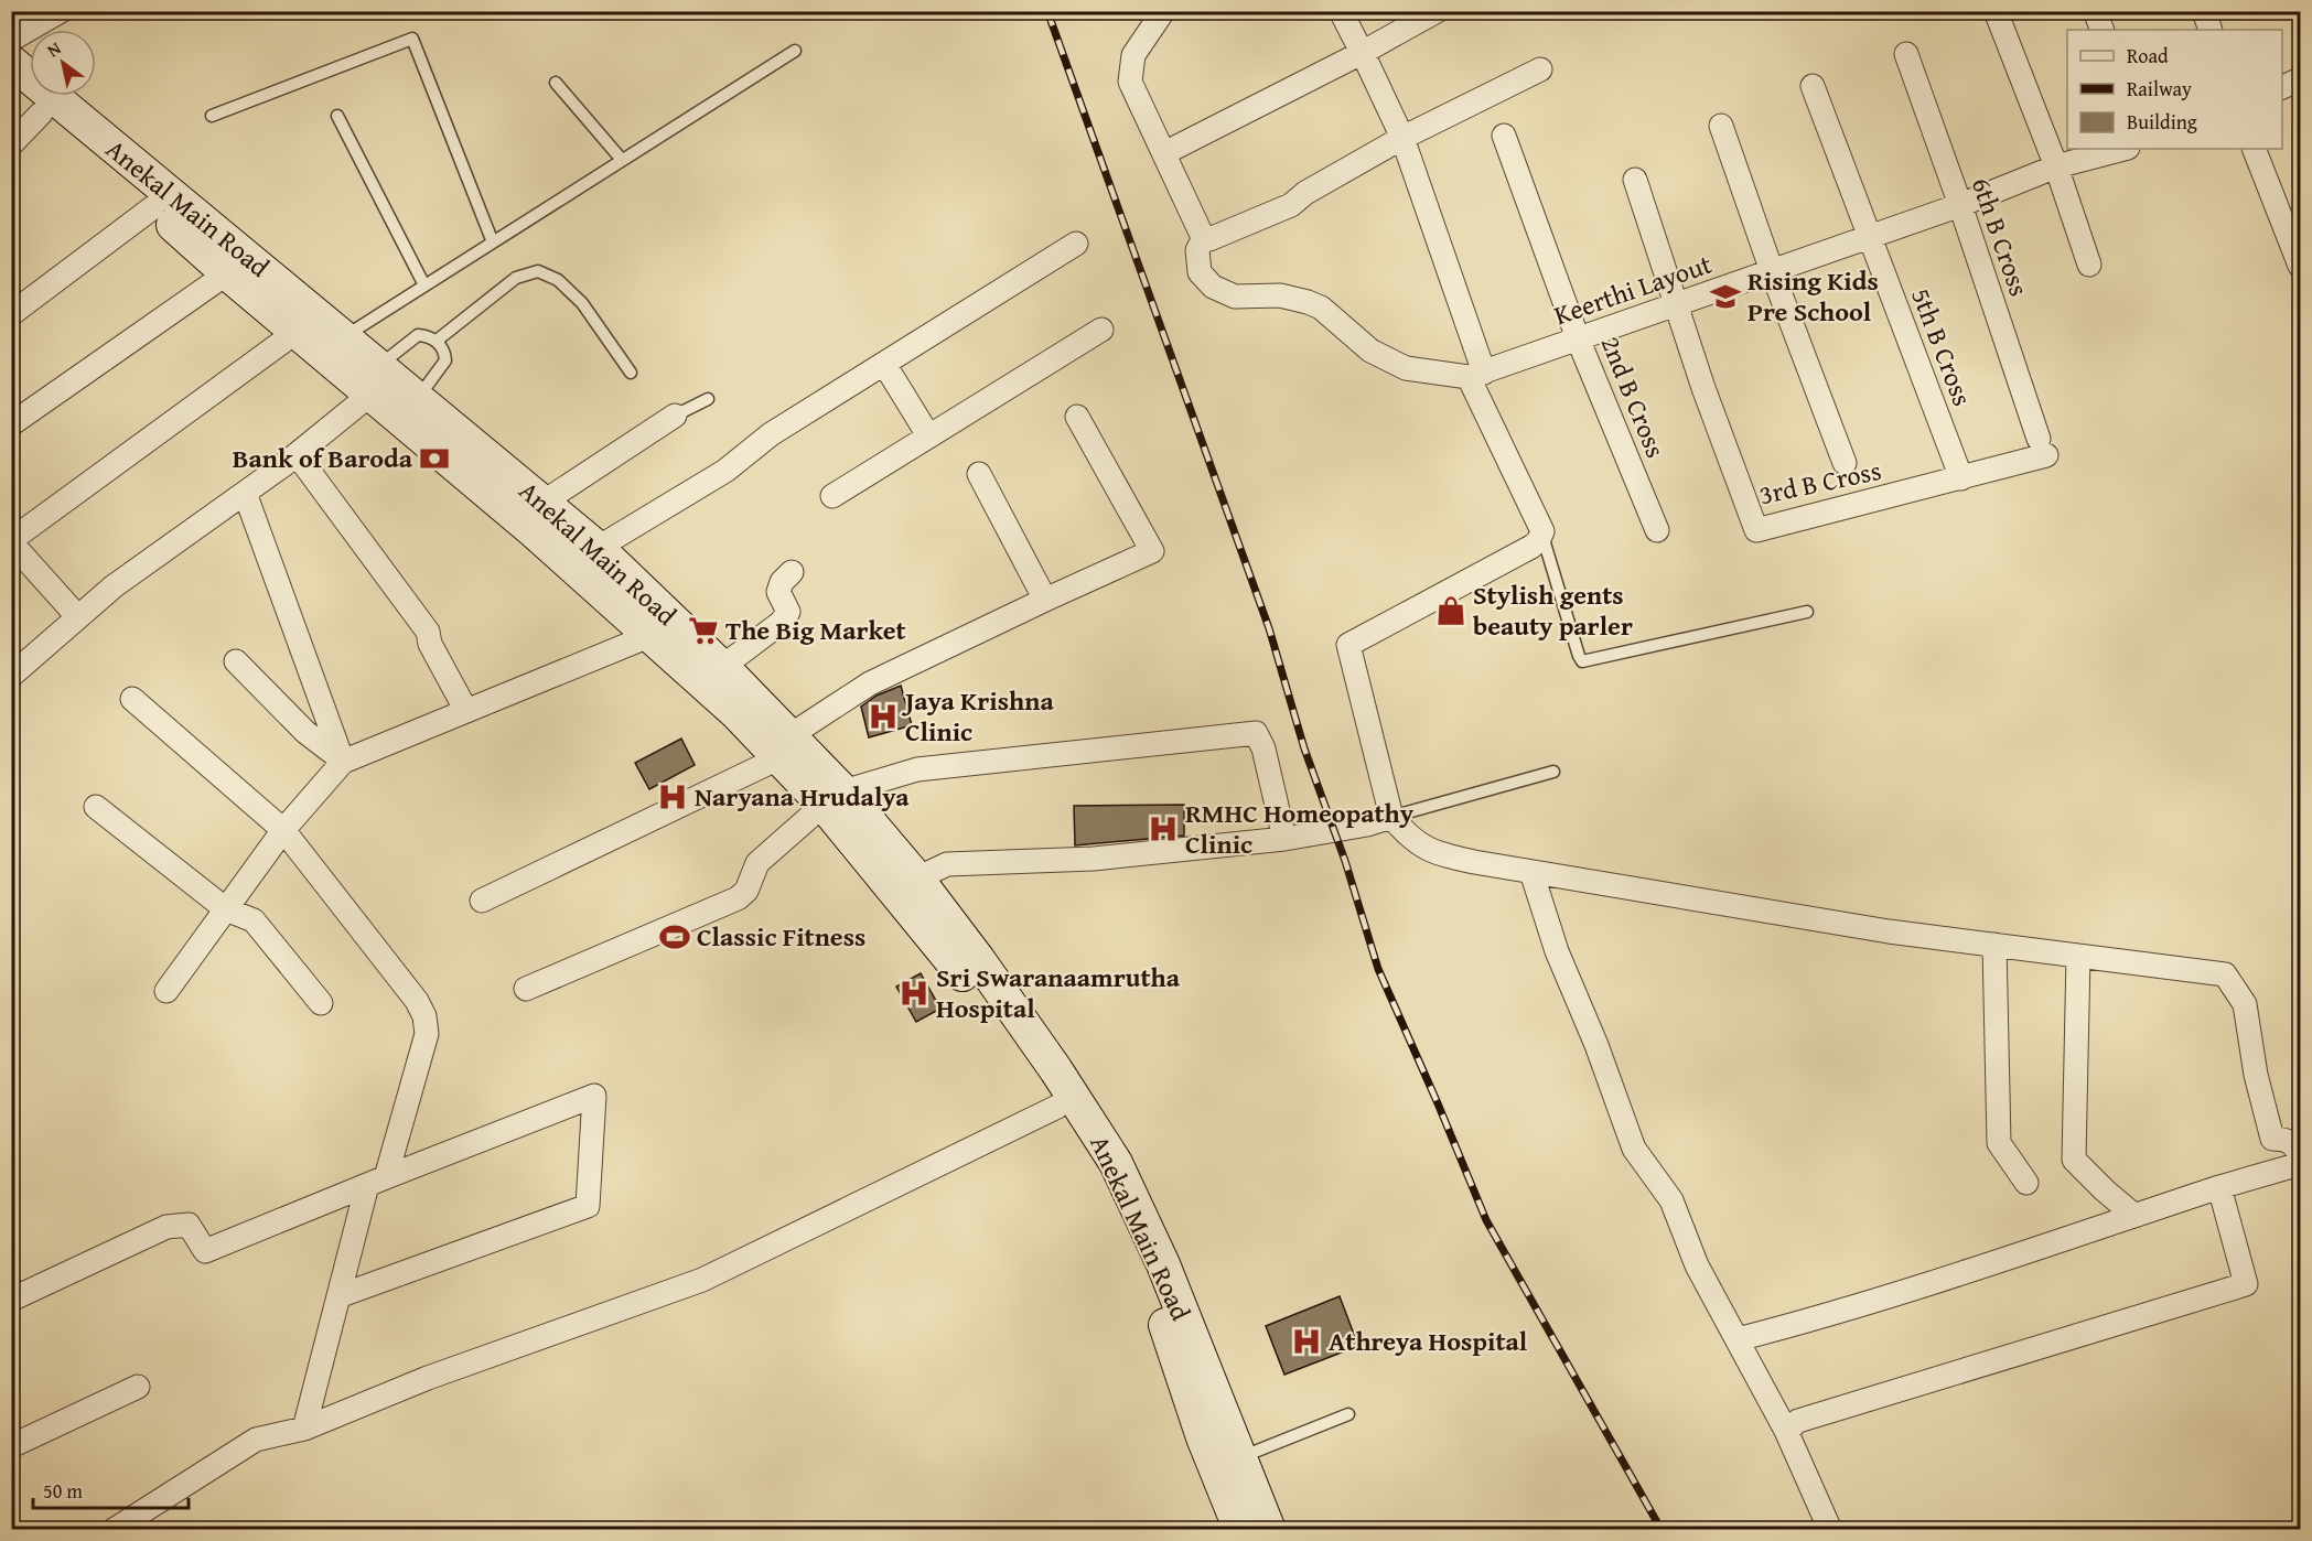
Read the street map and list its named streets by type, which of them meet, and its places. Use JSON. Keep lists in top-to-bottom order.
{
  "streets": {
    "main road": ["Anekal Main Road"],
    "street": [
      "6th B Cross",
      "Keerthi Layout",
      "5th B Cross",
      "2nd B Cross",
      "3rd B Cross"
    ]
  },
  "crossings": [
    ["6th B Cross", "Keerthi Layout"],
    ["6th B Cross", "3rd B Cross"],
    ["Keerthi Layout", "5th B Cross"],
    ["Keerthi Layout", "2nd B Cross"],
    ["Keerthi Layout", "3rd B Cross"],
    ["5th B Cross", "3rd B Cross"]
  ],
  "places": {
    "school or university": ["Rising Kids Pre School"],
    "bank": ["Bank of Baroda"],
    "shop": ["Stylish gents beauty parler"],
    "supermarket": ["The Big Market"],
    "hospital": [
      "Jaya Krishna Clinic",
      "Naryana Hrudalya",
      "RMHC Homeopathy Clinic",
      "Sri Swaranaamrutha Hospital",
      "Athreya Hospital"
    ],
    "sports": ["Classic Fitness"]
  },
  "legend": ["Road", "Railway", "Building"],
  "scale_bar": "50 m",
  "north": "top left"
}
